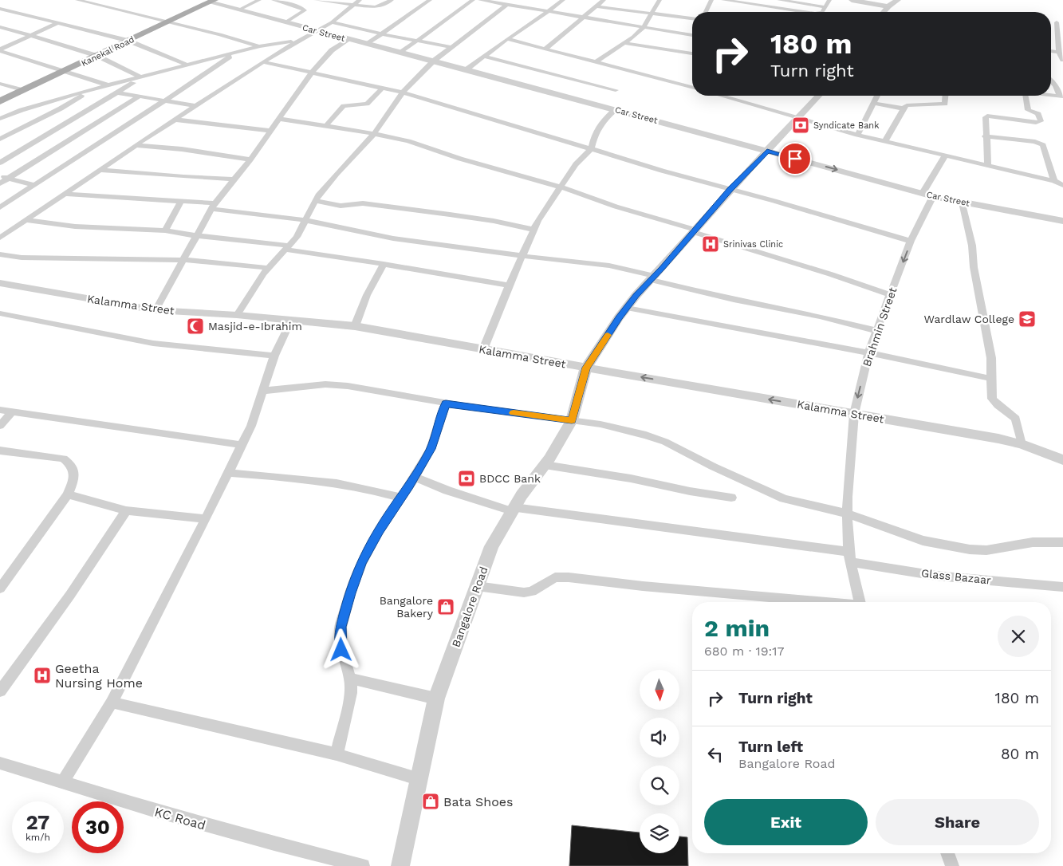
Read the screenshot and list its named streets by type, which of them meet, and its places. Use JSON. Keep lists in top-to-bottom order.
{
  "streets": {
    "main road": ["Kanekal Road"],
    "street": [
      "Car Street",
      "Kalamma Street",
      "Brahmin Street",
      "Glass Bazaar",
      "Bangalore Road",
      "KC Road"
    ]
  },
  "crossings": [
    ["Car Street", "Kanekal Road"],
    ["Car Street", "Brahmin Street"],
    ["Kalamma Street", "Brahmin Street"],
    ["Kalamma Street", "Bangalore Road"],
    ["Brahmin Street", "Glass Bazaar"],
    ["Glass Bazaar", "Bangalore Road"]
  ],
  "places": {
    "bank": ["Syndicate Bank", "BDCC Bank"],
    "hospital": ["Srinivas Clinic", "Geetha Nursing Home"],
    "school or university": ["Wardlaw College"],
    "mosque": ["Masjid-e-Ibrahim"],
    "shop": ["Bangalore Bakery", "Bata Shoes"]
  },
  "north": "bottom",
  "page": {
    "turn": ["180 m", "Turn right"],
    "heading": ["2 min", "680 m · 19:17"],
    "list": [
      {
        "name": "Turn right",
        "value": "180 m"
      },
      {
        "name": "Turn left",
        "note": "Bangalore Road",
        "value": "80 m"
      }
    ],
    "buttons": ["Exit", "Share"],
    "speed": "27 km/h",
    "limit": "30"
  }
}
